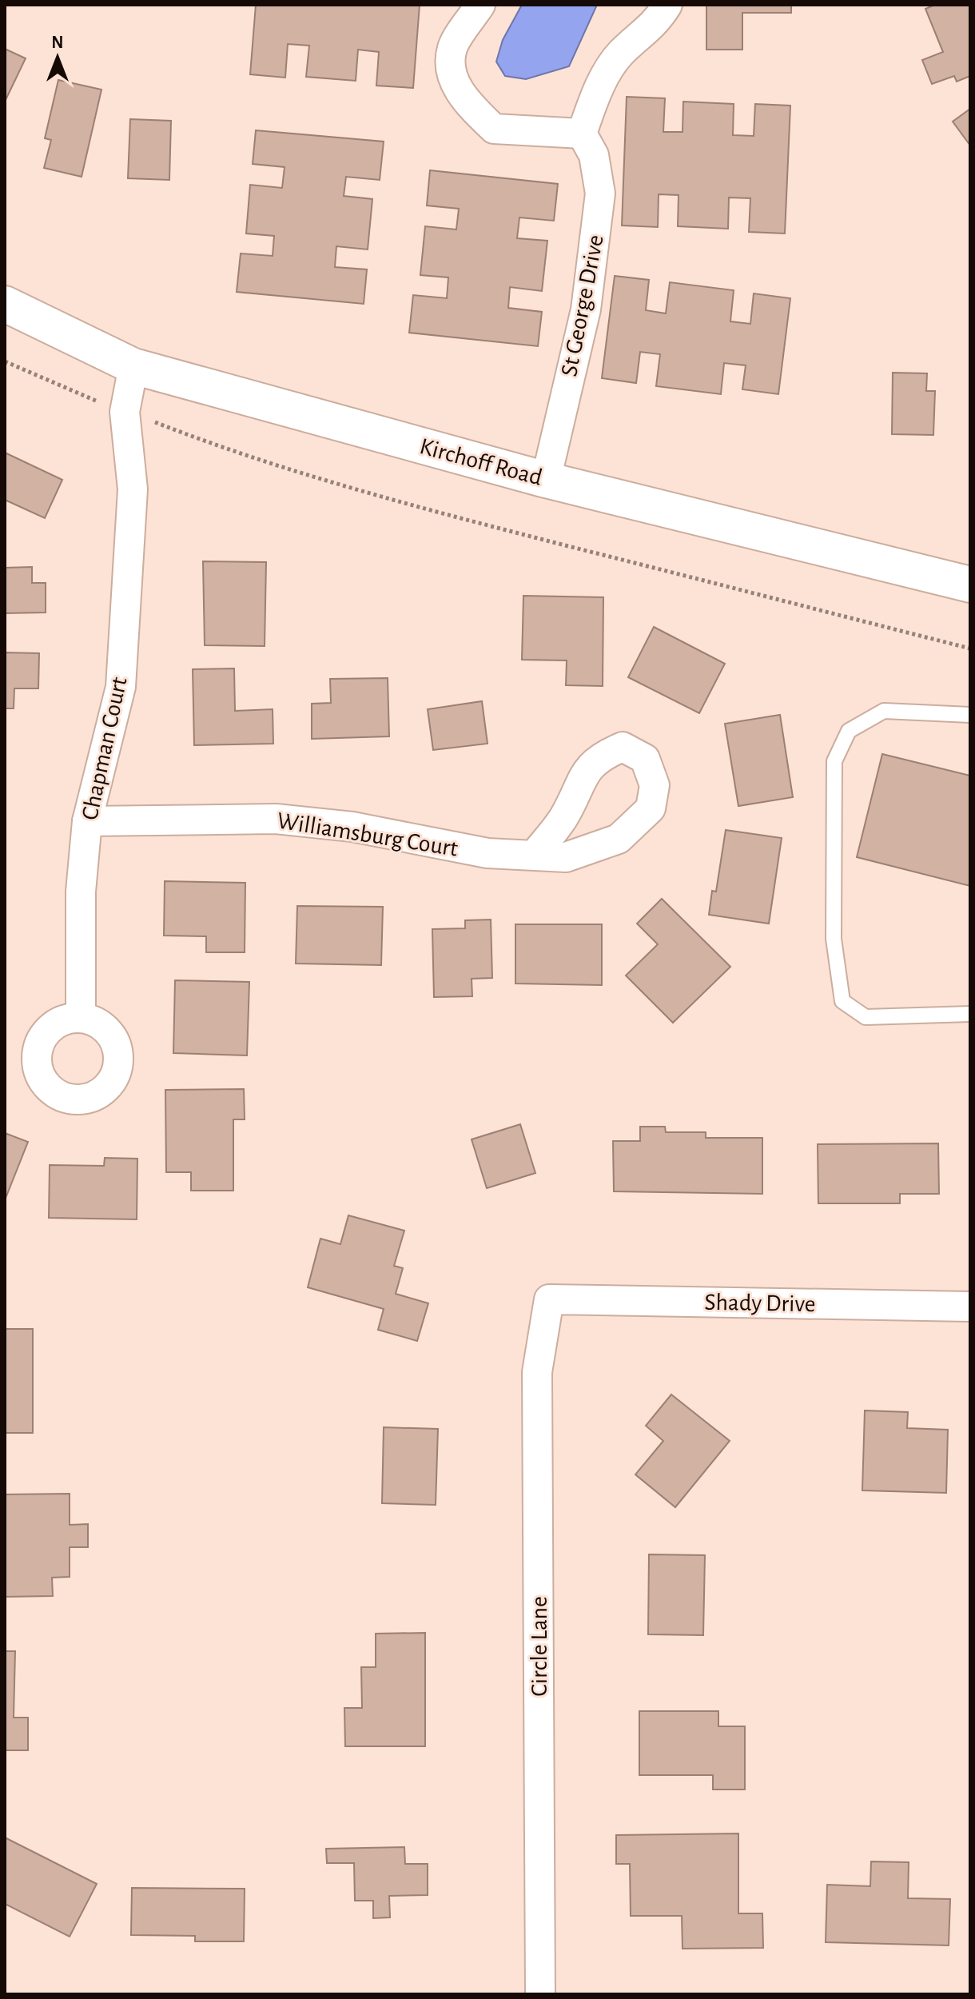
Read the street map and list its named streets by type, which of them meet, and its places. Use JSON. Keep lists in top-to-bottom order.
{
  "streets": {
    "main road": ["Kirchoff Road"],
    "street": [
      "St George Drive",
      "Chapman Court",
      "Williamsburg Court",
      "Shady Drive",
      "Circle Lane"
    ]
  },
  "crossings": [
    ["St George Drive", "Kirchoff Road"],
    ["Kirchoff Road", "Chapman Court"],
    ["Chapman Court", "Williamsburg Court"],
    ["Shady Drive", "Circle Lane"]
  ],
  "north": "top"
}
